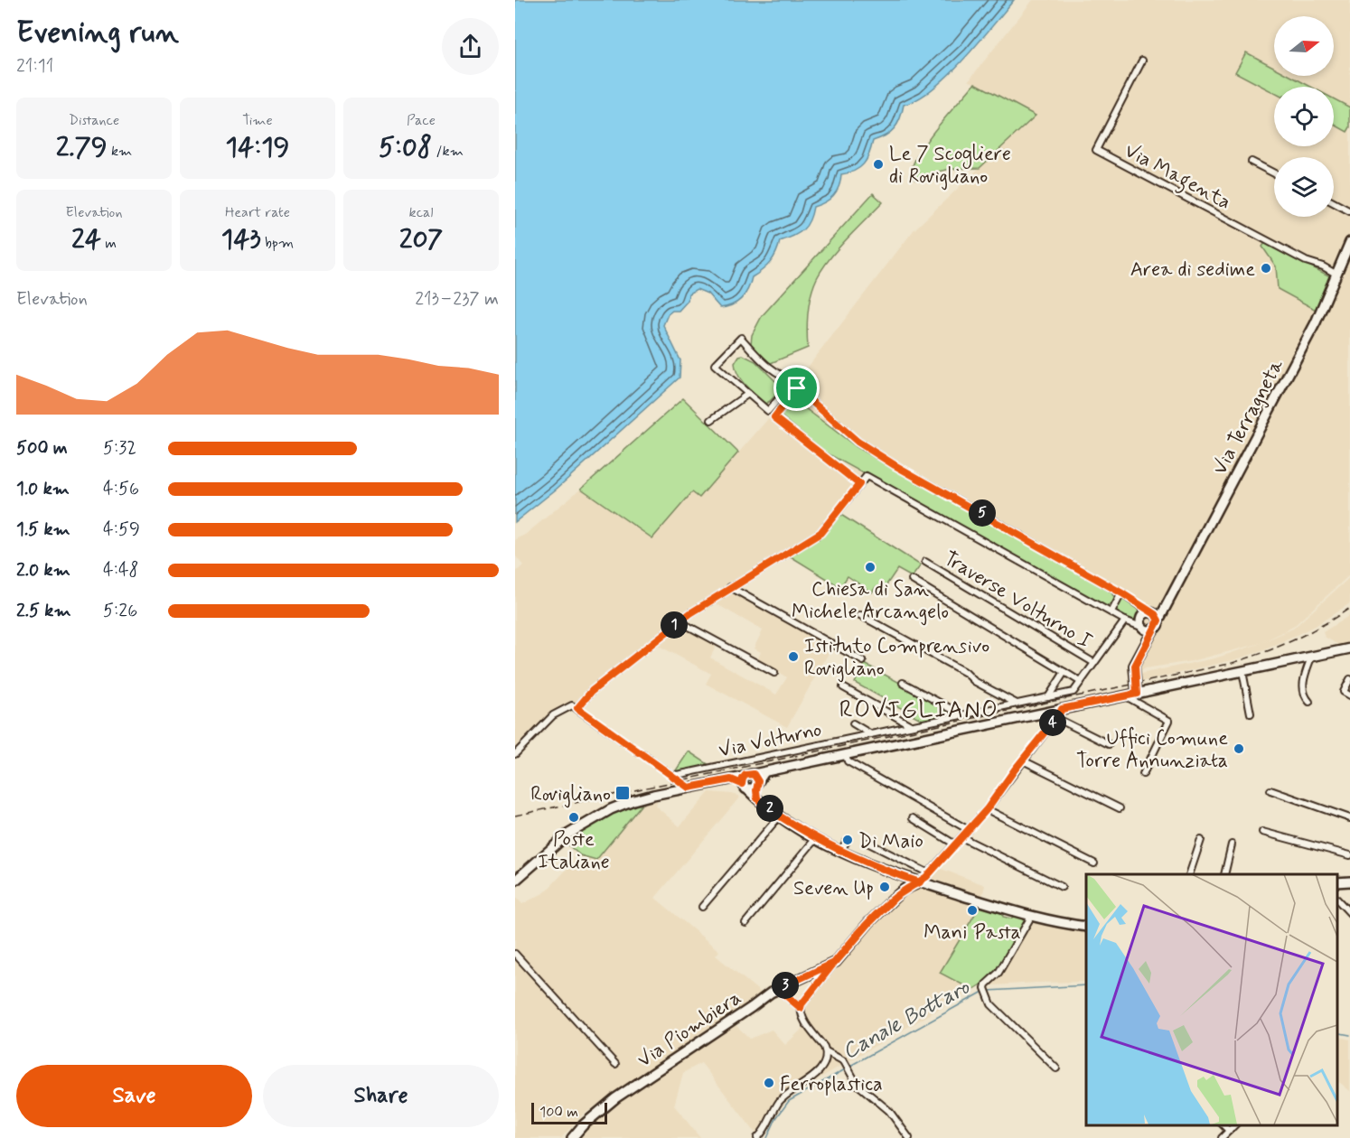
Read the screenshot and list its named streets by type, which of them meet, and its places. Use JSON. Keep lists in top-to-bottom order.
{
  "streets": {
    "street": [
      "Via Magenta",
      "Via Terragneta",
      "Traverse Volturno I",
      "Via Volturno",
      "Via Piombiera"
    ]
  },
  "crossings": [
    ["Via Magenta", "Via Terragneta"],
    ["Traverse Volturno I", "Via Volturno"]
  ],
  "districts": ["ROVIGLIANO"],
  "water": ["Canale Bottaro"],
  "places": {
    "other": [
      "Le 7 Scogliere di Rovigliano",
      "Area di sedime",
      "Chiesa di San Michele Arcangelo",
      "Istituto Comprensivo Rovigliano",
      "Uffici Comune Torre Annunziata",
      "Poste Italiane",
      "Di Maio",
      "Seven Up",
      "Mani Pasta",
      "Ferroplastica"
    ],
    "transit": ["Rovigliano"]
  },
  "scale_bar": "100 m",
  "north": "right",
  "page": {
    "heading": ["Evening run", "21:11"],
    "stats": [
      ["Distance", "2.79 km"],
      ["Time", "14:19"],
      ["Pace", "5:08 /km"],
      ["Elevation", "24 m"],
      ["Heart rate", "143 bpm"],
      ["kcal", "207"]
    ],
    "chart": ["Elevation", "213–237 m"],
    "list": [
      {
        "name": "500 m",
        "note": "5:32"
      },
      {
        "name": "1.0 km",
        "note": "4:56"
      },
      {
        "name": "1.5 km",
        "note": "4:59"
      },
      {
        "name": "2.0 km",
        "note": "4:48"
      },
      {
        "name": "2.5 km",
        "note": "5:26"
      }
    ],
    "pins": [
      "5",
      "1",
      "4",
      "2",
      "3"
    ],
    "buttons": ["Save", "Share"],
    "scale": "100 m"
  }
}
